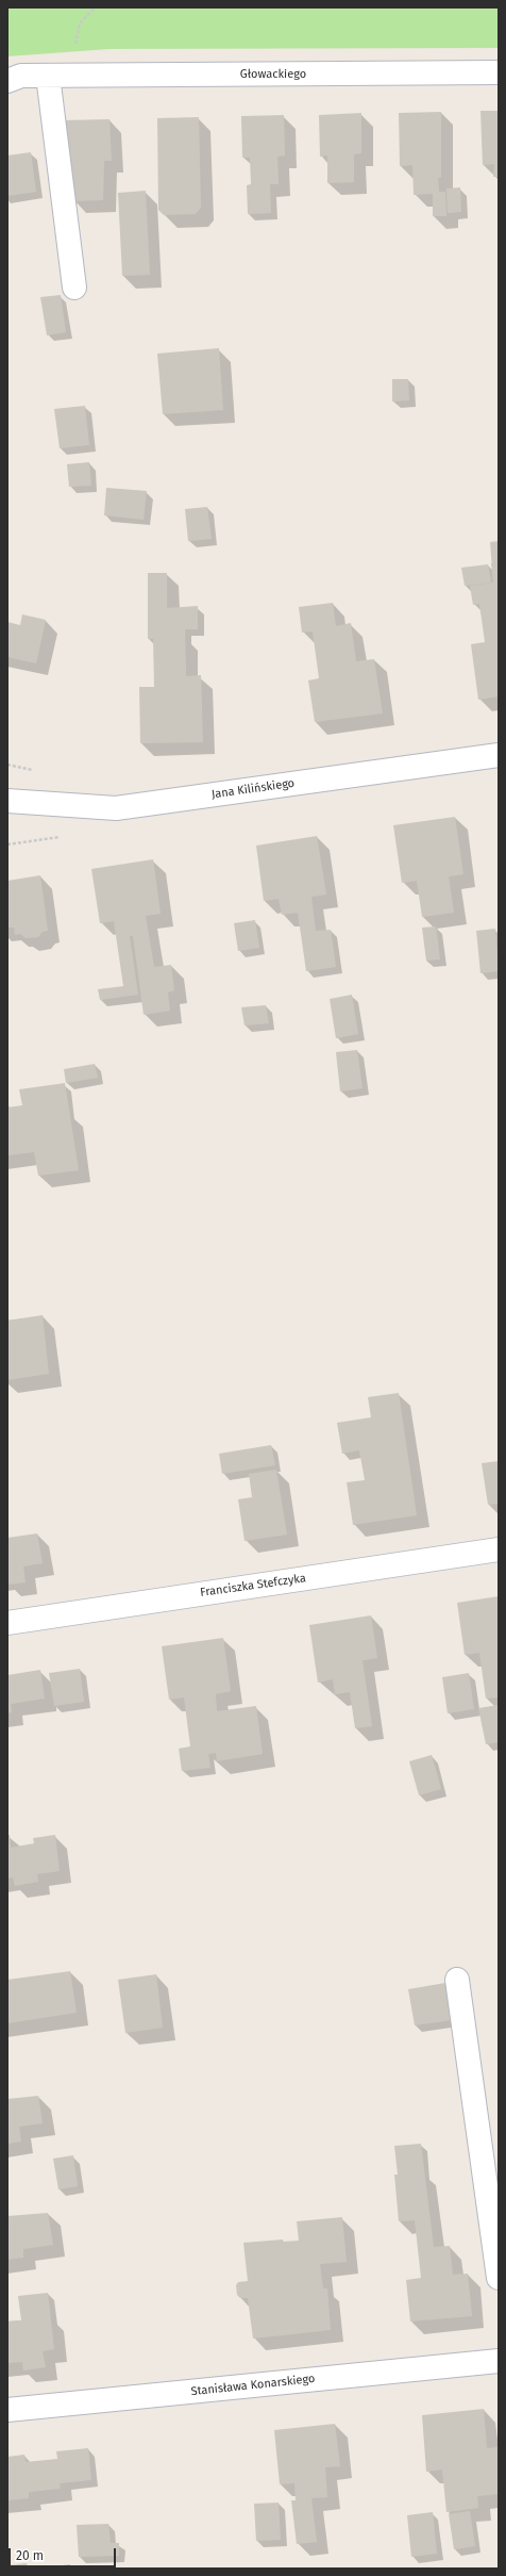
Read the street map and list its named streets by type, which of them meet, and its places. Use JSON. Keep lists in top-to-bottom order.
{
  "streets": {
    "street": [
      "Głowackiego",
      "Jana Kilińskiego",
      "Franciszka Stefczyka",
      "Stanisława Konarskiego"
    ]
  },
  "scale_bar": "20 m"
}
